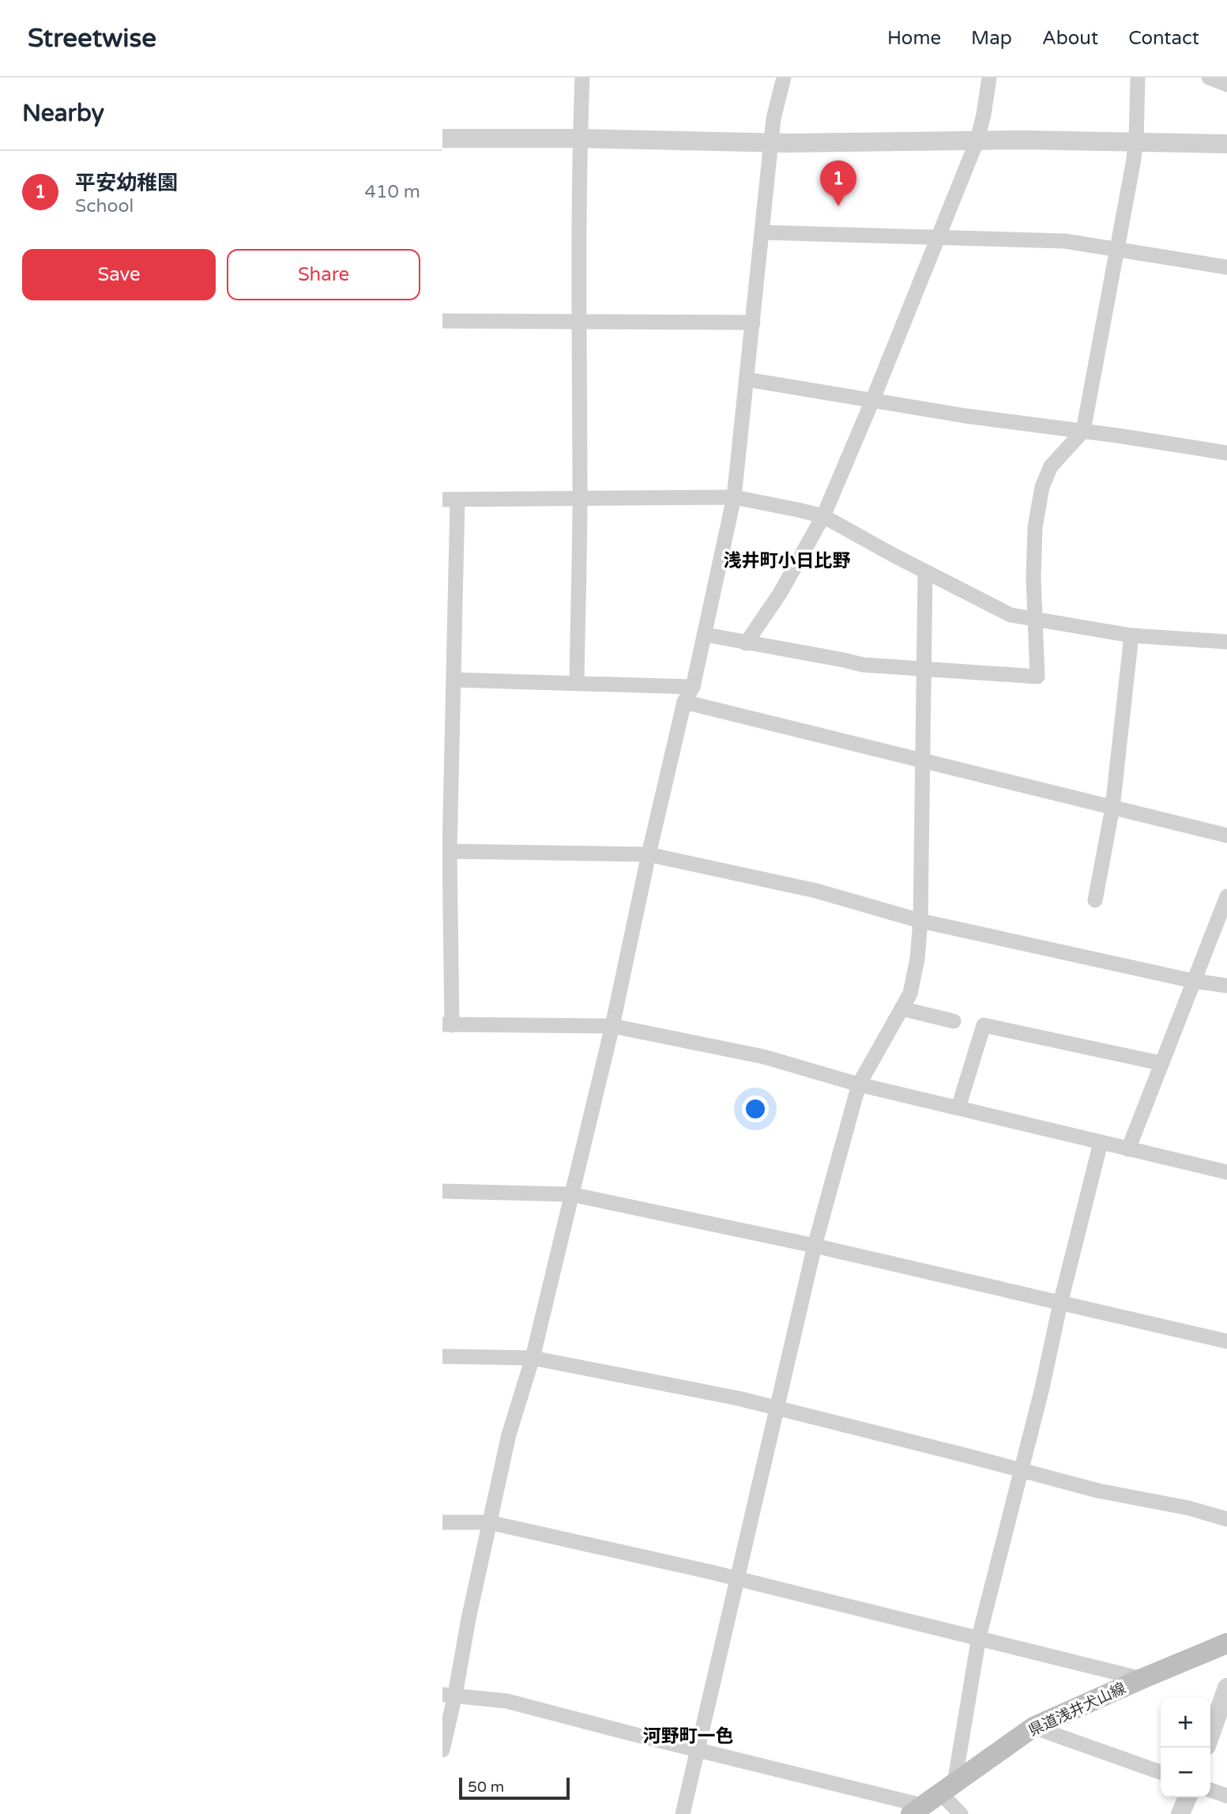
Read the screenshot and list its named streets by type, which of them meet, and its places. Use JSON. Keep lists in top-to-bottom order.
{
  "streets": {
    "main road": ["県道浅井犬山線"]
  },
  "districts": ["浅井町小日比野", "河野町一色"],
  "scale_bar": "50 m",
  "page": {
    "header": "Streetwise",
    "nav": [
      "Home",
      "Map",
      "About",
      "Contact"
    ],
    "heading": "Nearby",
    "list": [
      {
        "mark": "1",
        "name": "平安幼稚園",
        "note": "School",
        "value": "410 m"
      }
    ],
    "pins": "1",
    "buttons": ["Save", "Share"],
    "map_buttons": ["+", "−"],
    "scale": "50 m"
  }
}
